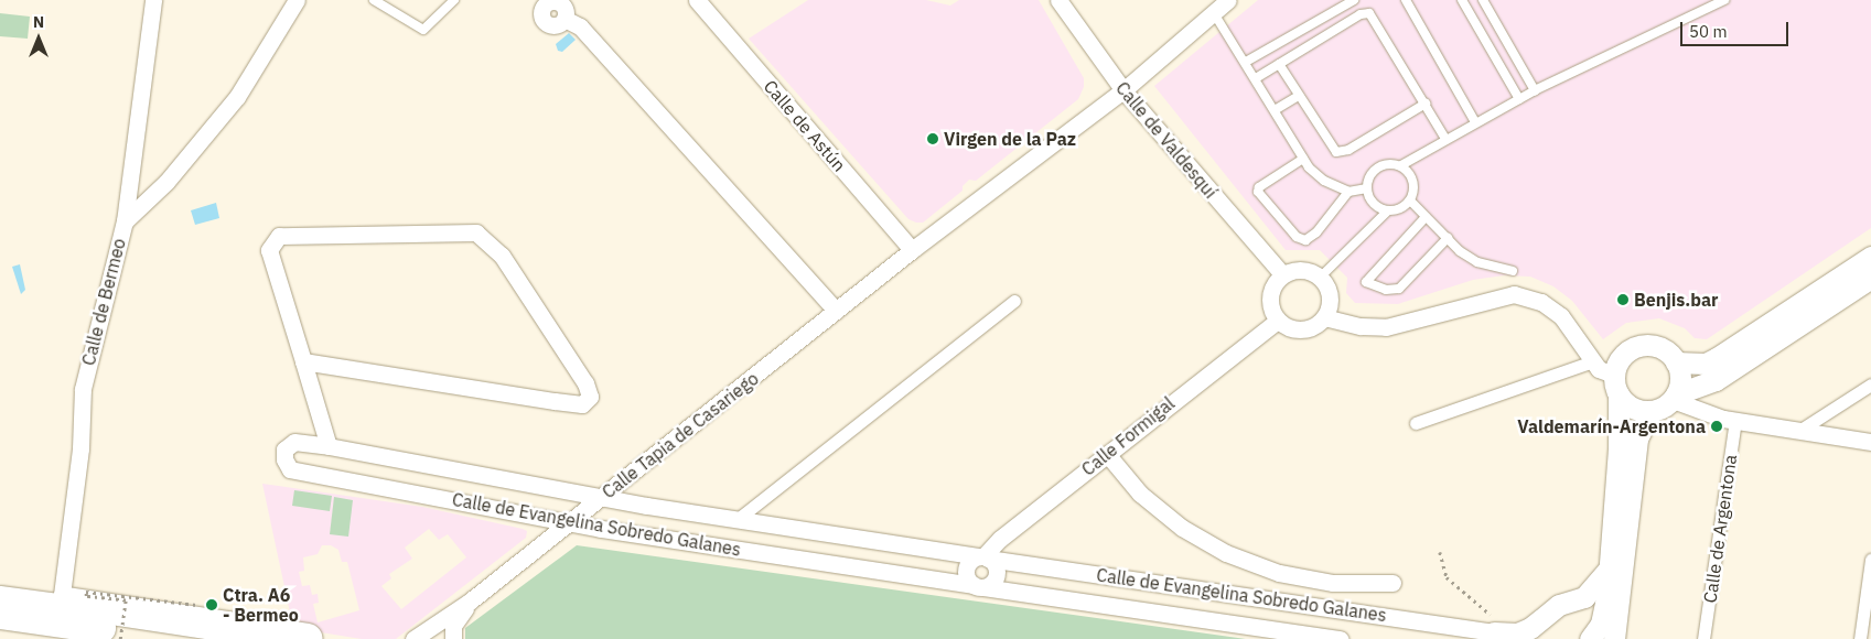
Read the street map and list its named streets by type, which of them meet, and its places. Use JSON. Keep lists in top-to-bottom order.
{
  "streets": {
    "street": [
      "Calle de Astún",
      "Calle de Valdesquí",
      "Calle de Bermeo",
      "Calle Tapia de Casariego",
      "Calle Formigal",
      "Calle de Evangelina Sobredo Galanes",
      "Calle de Argentona"
    ]
  },
  "crossings": [
    ["Calle de Astún", "Calle Tapia de Casariego"],
    ["Calle de Valdesquí", "Calle Tapia de Casariego"],
    ["Calle de Valdesquí", "Calle Formigal"],
    ["Calle Tapia de Casariego", "Calle de Evangelina Sobredo Galanes"],
    ["Calle Formigal", "Calle de Evangelina Sobredo Galanes"]
  ],
  "places": [
    "Virgen de la Paz",
    "Benjis.bar",
    "Valdemarín-Argentona",
    "Ctra. A6 - Bermeo"
  ],
  "scale_bar": "50 m",
  "north": "top"
}
